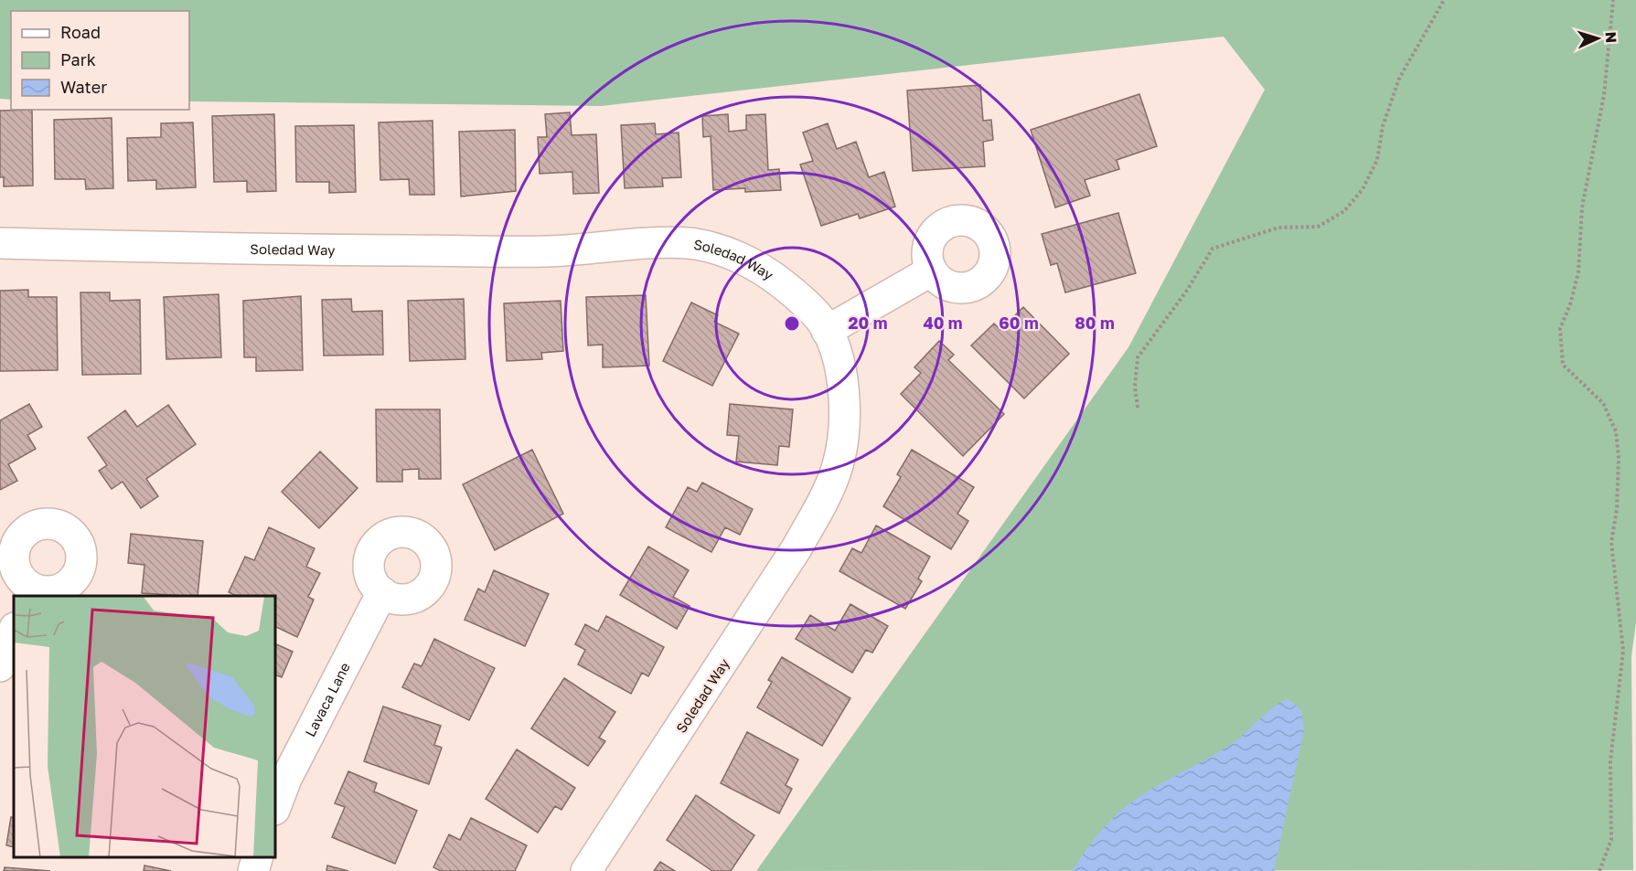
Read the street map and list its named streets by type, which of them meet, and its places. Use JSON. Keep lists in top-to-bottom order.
{
  "streets": {
    "street": ["Soledad Way", "Lavaca Lane"]
  },
  "legend": ["Road", "Park", "Water"],
  "north": "right",
  "rings": [
    "20 m",
    "40 m",
    "60 m",
    "80 m"
  ]
}
